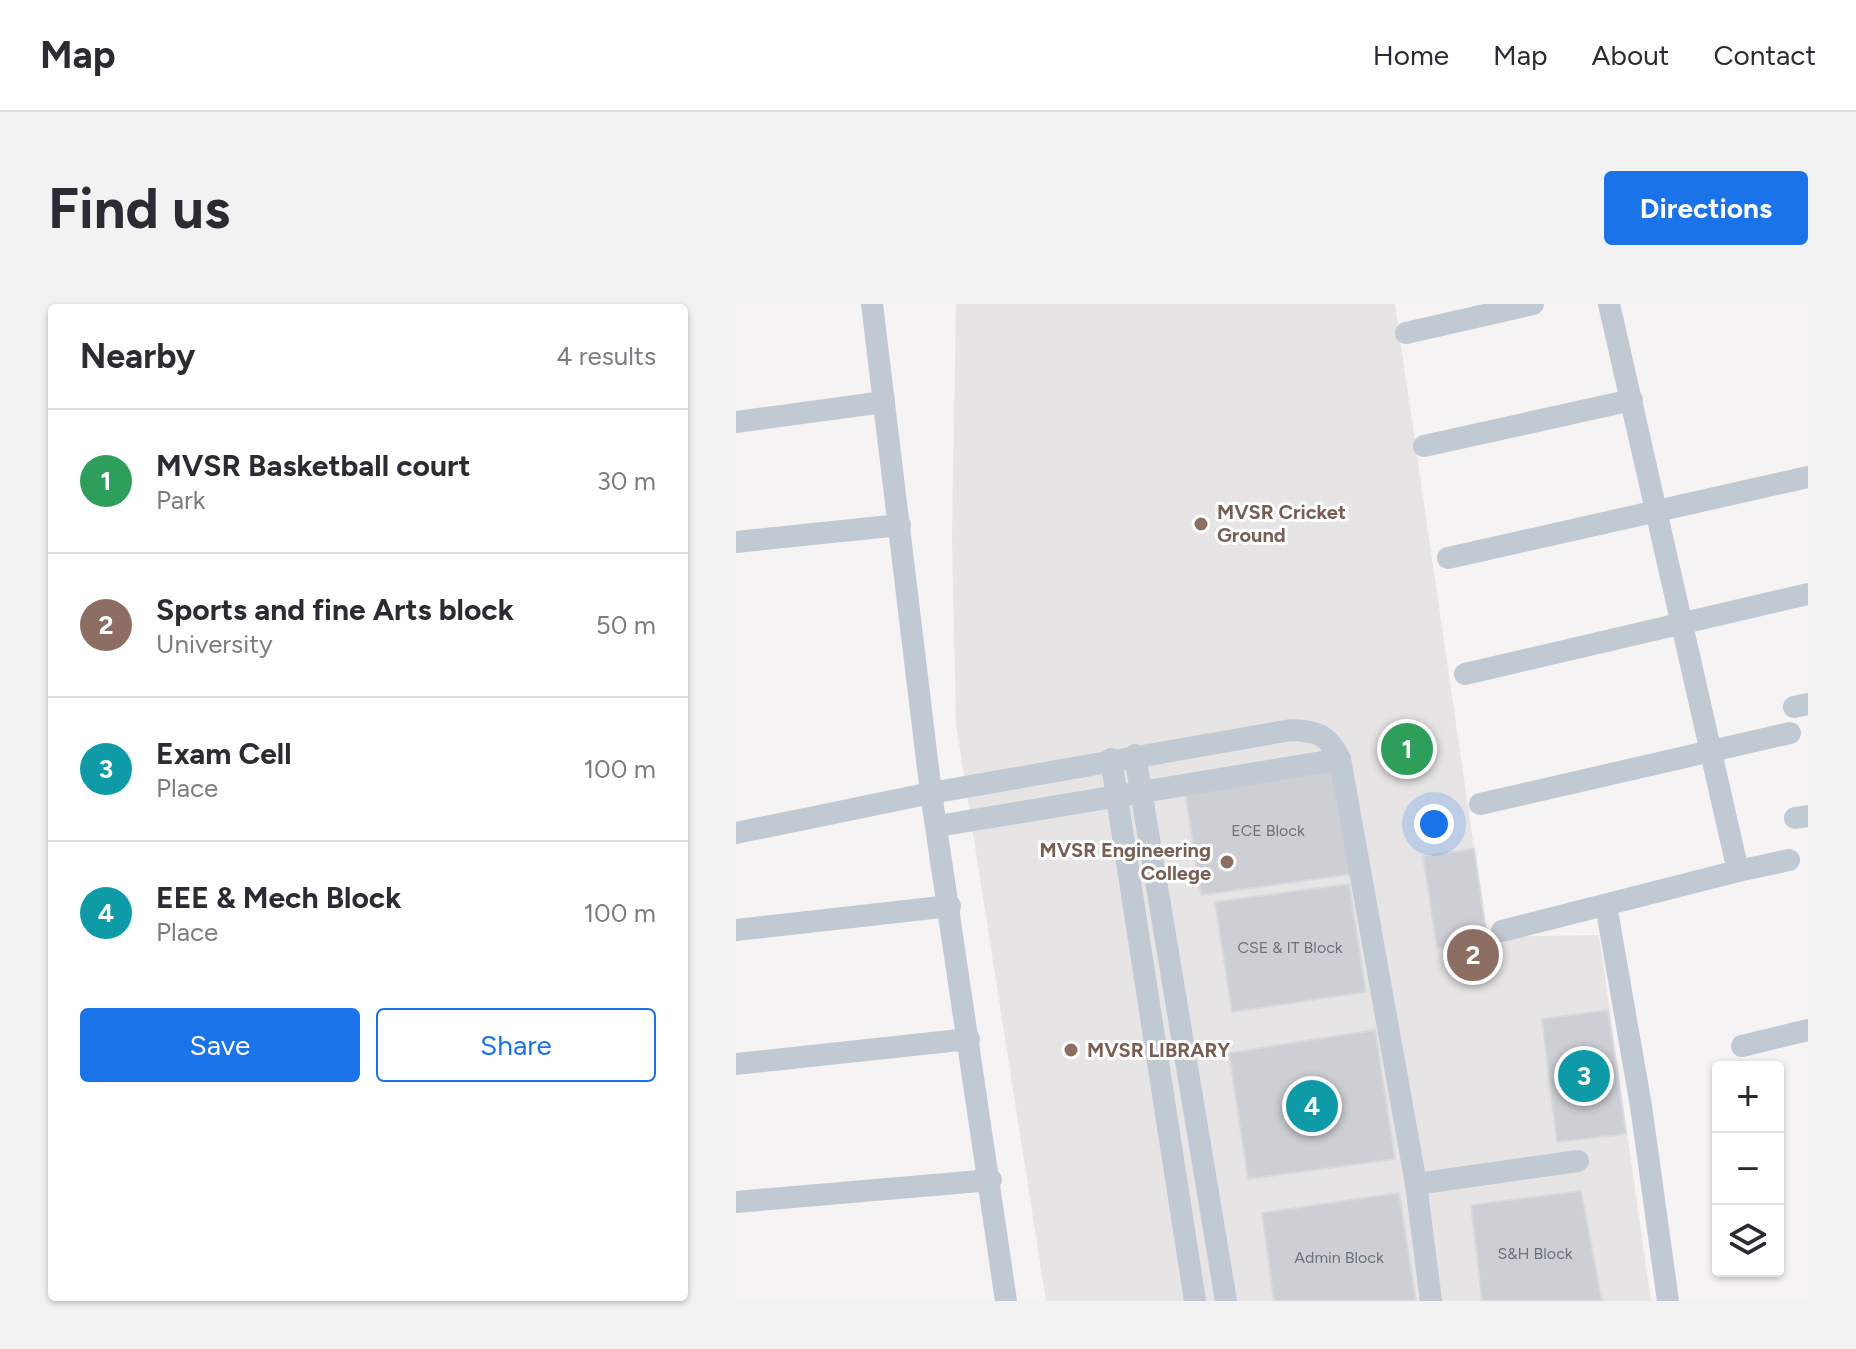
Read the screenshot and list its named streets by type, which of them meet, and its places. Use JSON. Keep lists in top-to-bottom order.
{
  "places": ["MVSR Cricket Ground", "MVSR Engineering College", "MVSR LIBRARY"],
  "house_numbers": [
    "ECE Block",
    "CSE & IT Block",
    "S&H Block",
    "Admin Block"
  ],
  "page": {
    "header": "Map",
    "nav": [
      "Home",
      "Map",
      "About",
      "Contact"
    ],
    "buttons": [
      "Directions",
      ["Save", "Share"]
    ],
    "title": "Find us",
    "heading": ["Nearby", "4 results"],
    "list": [
      {
        "mark": "1",
        "name": "MVSR Basketball court",
        "note": "Park",
        "value": "30 m"
      },
      {
        "mark": "2",
        "name": "Sports and fine Arts block",
        "note": "University",
        "value": "50 m"
      },
      {
        "mark": "3",
        "name": "Exam Cell",
        "note": "Place",
        "value": "100 m"
      },
      {
        "mark": "4",
        "name": "EEE & Mech Block",
        "note": "Place",
        "value": "100 m"
      }
    ],
    "pins": [
      "1",
      "2",
      "3",
      "4"
    ],
    "map_buttons": ["+", "−"]
  }
}
